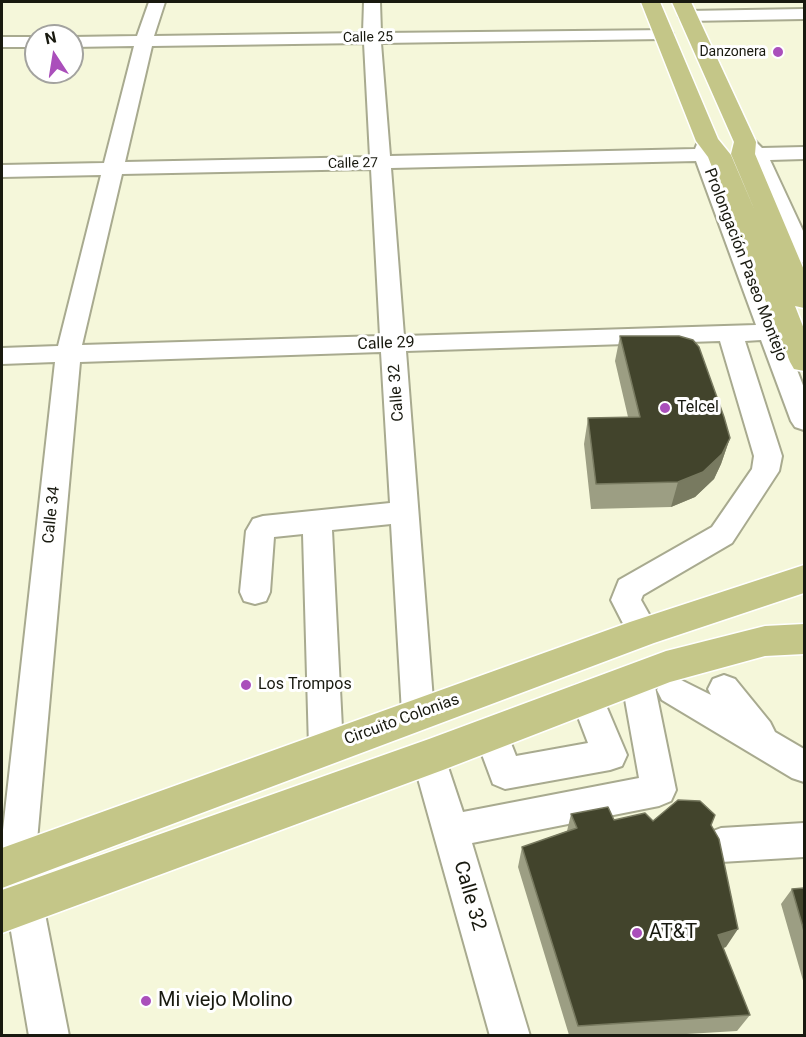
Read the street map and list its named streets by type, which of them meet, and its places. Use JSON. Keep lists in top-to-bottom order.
{
  "streets": {
    "main road": ["Prolongación Paseo Montejo", "Circuito Colonias"],
    "street": [
      "Calle 25",
      "Calle 27",
      "Calle 29",
      "Calle 32",
      "Calle 34"
    ]
  },
  "crossings": [
    ["Calle 25", "Prolongación Paseo Montejo"],
    ["Calle 25", "Calle 32"],
    ["Calle 25", "Calle 34"],
    ["Calle 27", "Prolongación Paseo Montejo"],
    ["Calle 27", "Calle 32"],
    ["Calle 27", "Calle 34"],
    ["Prolongación Paseo Montejo", "Calle 29"],
    ["Calle 29", "Calle 32"],
    ["Calle 29", "Calle 34"],
    ["Calle 32", "Circuito Colonias"],
    ["Calle 34", "Circuito Colonias"]
  ],
  "places": [
    "Danzonera",
    "Telcel",
    "Los Trompos",
    "AT&T",
    "Mi viejo Molino"
  ],
  "north": "top"
}
